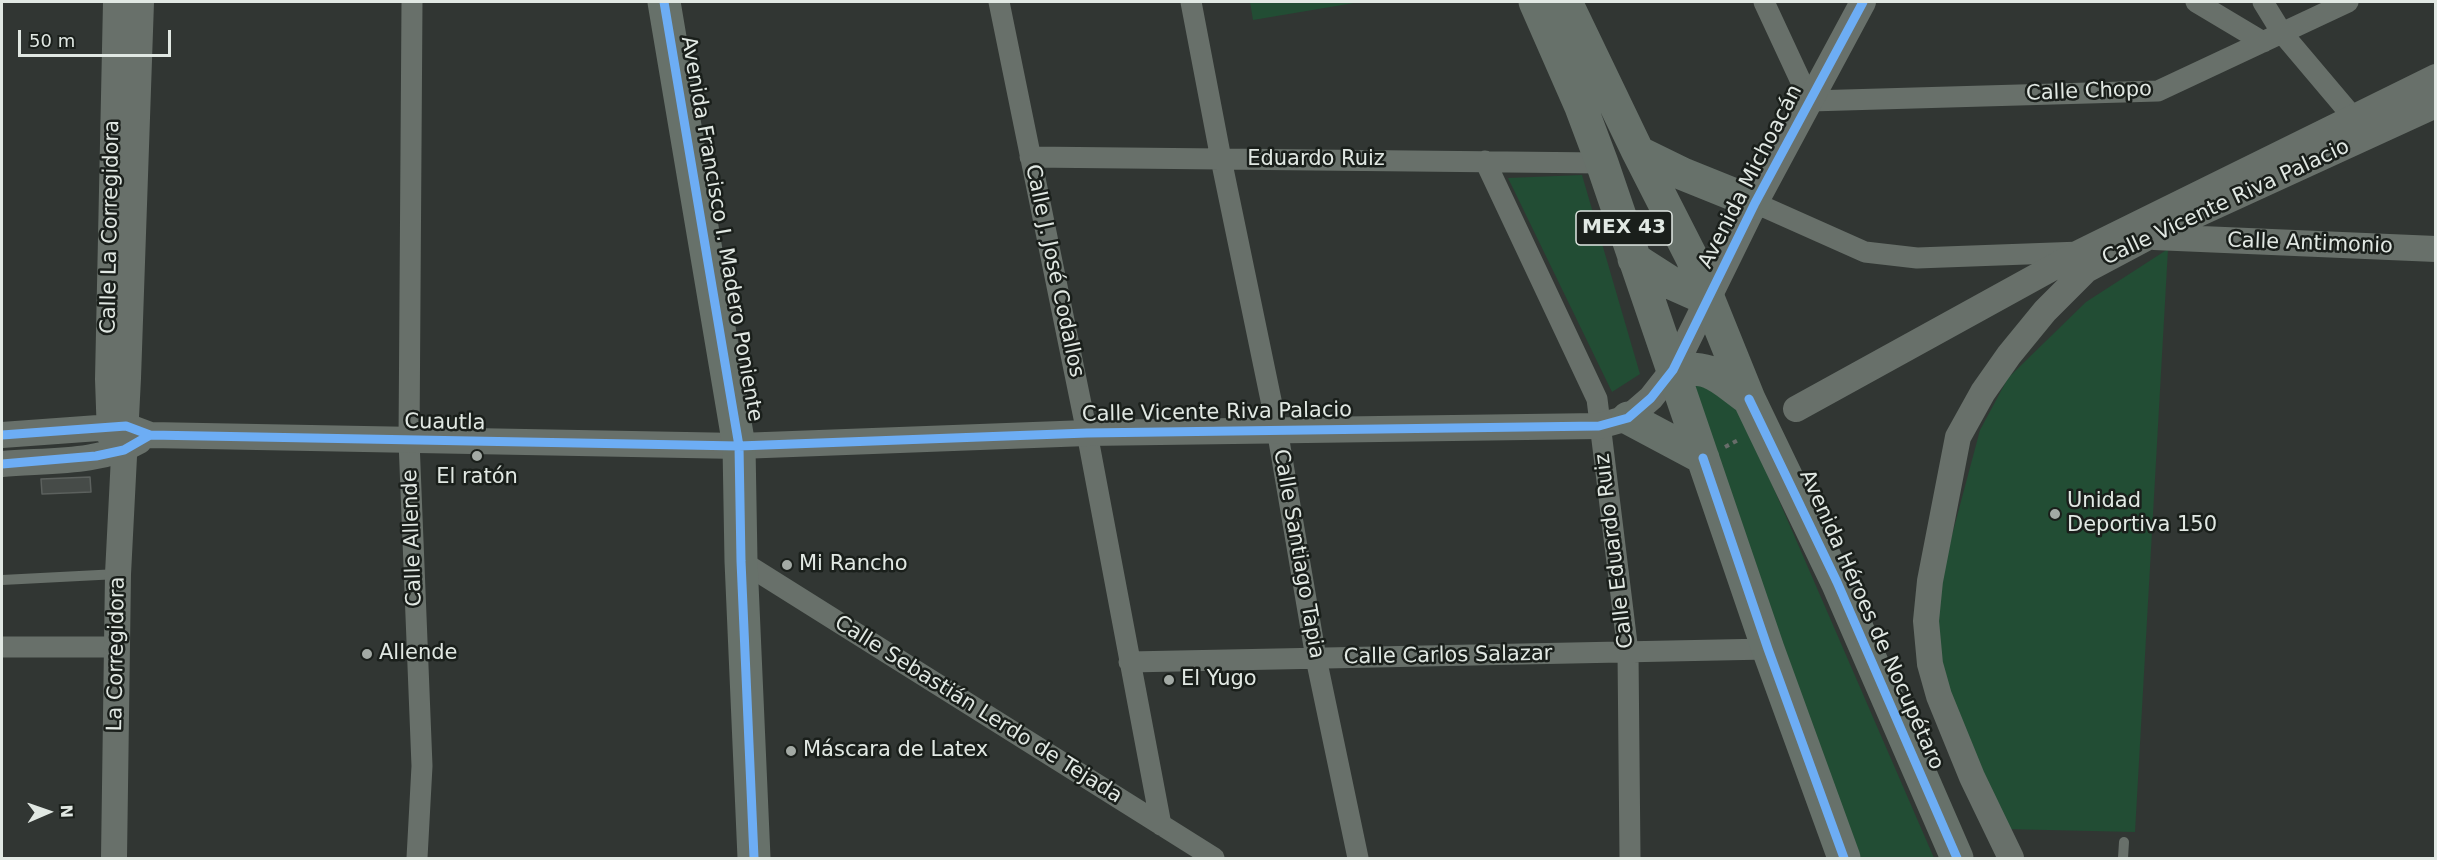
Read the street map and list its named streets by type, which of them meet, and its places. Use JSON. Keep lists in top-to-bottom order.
{
  "streets": {
    "main road": ["MEX 43", "Avenida Francisco I. Madero Poniente", "Avenida Héroes de Nocupétaro"],
    "street": [
      "Calle Chopo",
      "Eduardo Ruiz",
      "Avenida Michoacán",
      "Calle Vicente Riva Palacio",
      "Calle La Corregidora",
      "Calle Antimonio",
      "Calle J. José Codallos",
      "Cuautla",
      "Calle Allende",
      "Calle Eduardo Ruiz",
      "Calle Santiago Tapia",
      "La Corregidora",
      "Calle Carlos Salazar",
      "Calle Sebastián Lerdo de Tejada"
    ]
  },
  "crossings": [
    ["Calle Chopo", "Avenida Michoacán"],
    ["Eduardo Ruiz", "MEX 43"],
    ["Eduardo Ruiz", "Calle J. José Codallos"],
    ["Eduardo Ruiz", "Calle Eduardo Ruiz"],
    ["Eduardo Ruiz", "Calle Santiago Tapia"],
    ["Avenida Michoacán", "MEX 43"],
    ["Avenida Michoacán", "Avenida Héroes de Nocupétaro"],
    ["Calle Vicente Riva Palacio", "Avenida Francisco I. Madero Poniente"],
    ["Calle Vicente Riva Palacio", "Calle Antimonio"],
    ["Calle Vicente Riva Palacio", "Calle J. José Codallos"],
    ["Calle Vicente Riva Palacio", "Cuautla"],
    ["Calle Vicente Riva Palacio", "Calle Eduardo Ruiz"],
    ["Calle Vicente Riva Palacio", "Calle Santiago Tapia"],
    ["Calle La Corregidora", "Cuautla"],
    ["Calle La Corregidora", "La Corregidora"],
    ["MEX 43", "Calle Carlos Salazar"],
    ["Avenida Francisco I. Madero Poniente", "Cuautla"],
    ["Avenida Francisco I. Madero Poniente", "Calle Sebastián Lerdo de Tejada"],
    ["Calle J. José Codallos", "Calle Carlos Salazar"],
    ["Calle J. José Codallos", "Calle Sebastián Lerdo de Tejada"],
    ["Cuautla", "Calle Allende"],
    ["Cuautla", "La Corregidora"],
    ["Calle Eduardo Ruiz", "Calle Carlos Salazar"],
    ["Calle Santiago Tapia", "Calle Carlos Salazar"]
  ],
  "places": [
    "El ratón",
    "Unidad Deportiva 150",
    "Mi Rancho",
    "Allende",
    "El Yugo",
    "Máscara de Latex"
  ],
  "scale_bar": "50 m",
  "north": "right"
}
